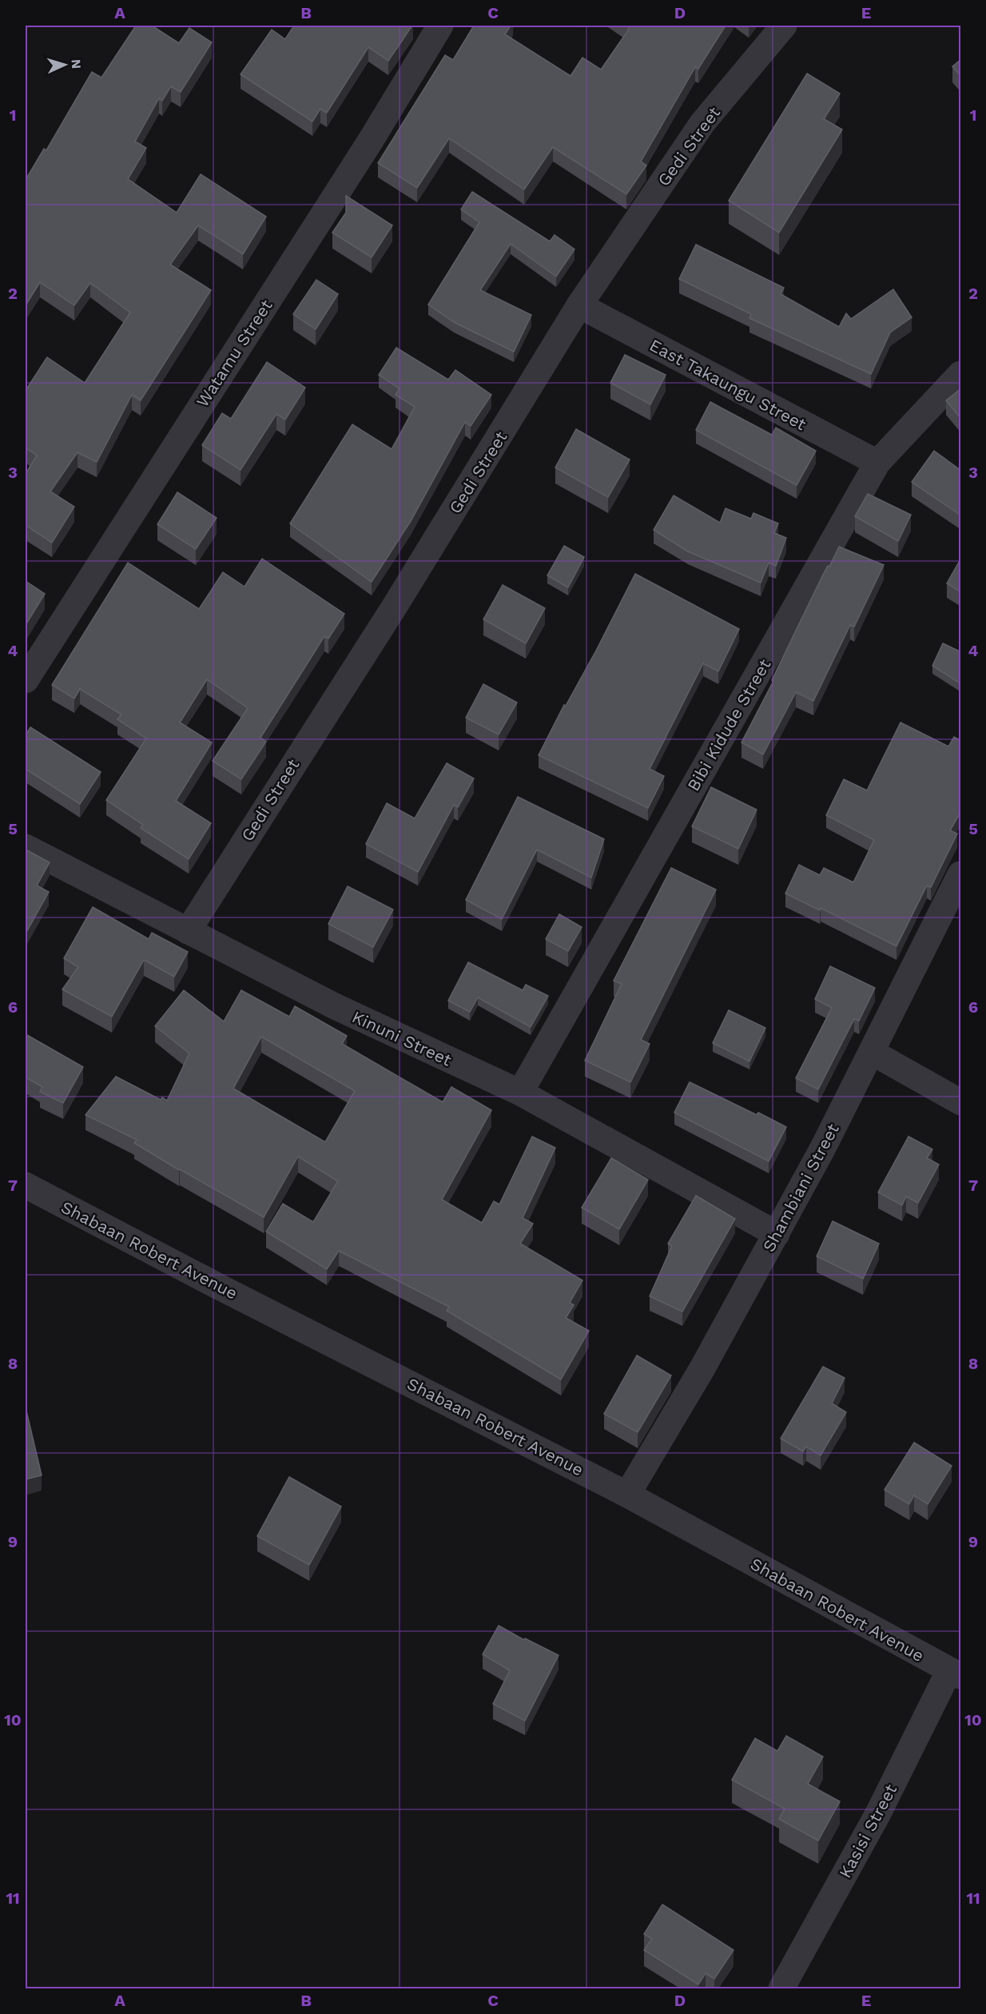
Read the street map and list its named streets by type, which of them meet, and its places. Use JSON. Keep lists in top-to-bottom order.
{
  "streets": {
    "street": [
      "Gedi Street",
      "Watamu Street",
      "East Takaungu Street",
      "Bibi Kidude Street",
      "Kinuni Street",
      "Shambiani Street",
      "Shabaan Robert Avenue",
      "Kasisi Street"
    ]
  },
  "crossings": [
    ["Gedi Street", "East Takaungu Street"],
    ["Gedi Street", "Kinuni Street"],
    ["East Takaungu Street", "Bibi Kidude Street"],
    ["Bibi Kidude Street", "Kinuni Street"],
    ["Kinuni Street", "Shambiani Street"],
    ["Shambiani Street", "Shabaan Robert Avenue"],
    ["Shabaan Robert Avenue", "Kasisi Street"]
  ],
  "north": "right",
  "grid": {
    "columns": [
      "A",
      "B",
      "C",
      "D",
      "E"
    ],
    "rows": [
      "1",
      "2",
      "3",
      "4",
      "5",
      "6",
      "7",
      "8",
      "9",
      "10",
      "11"
    ]
  }
}
